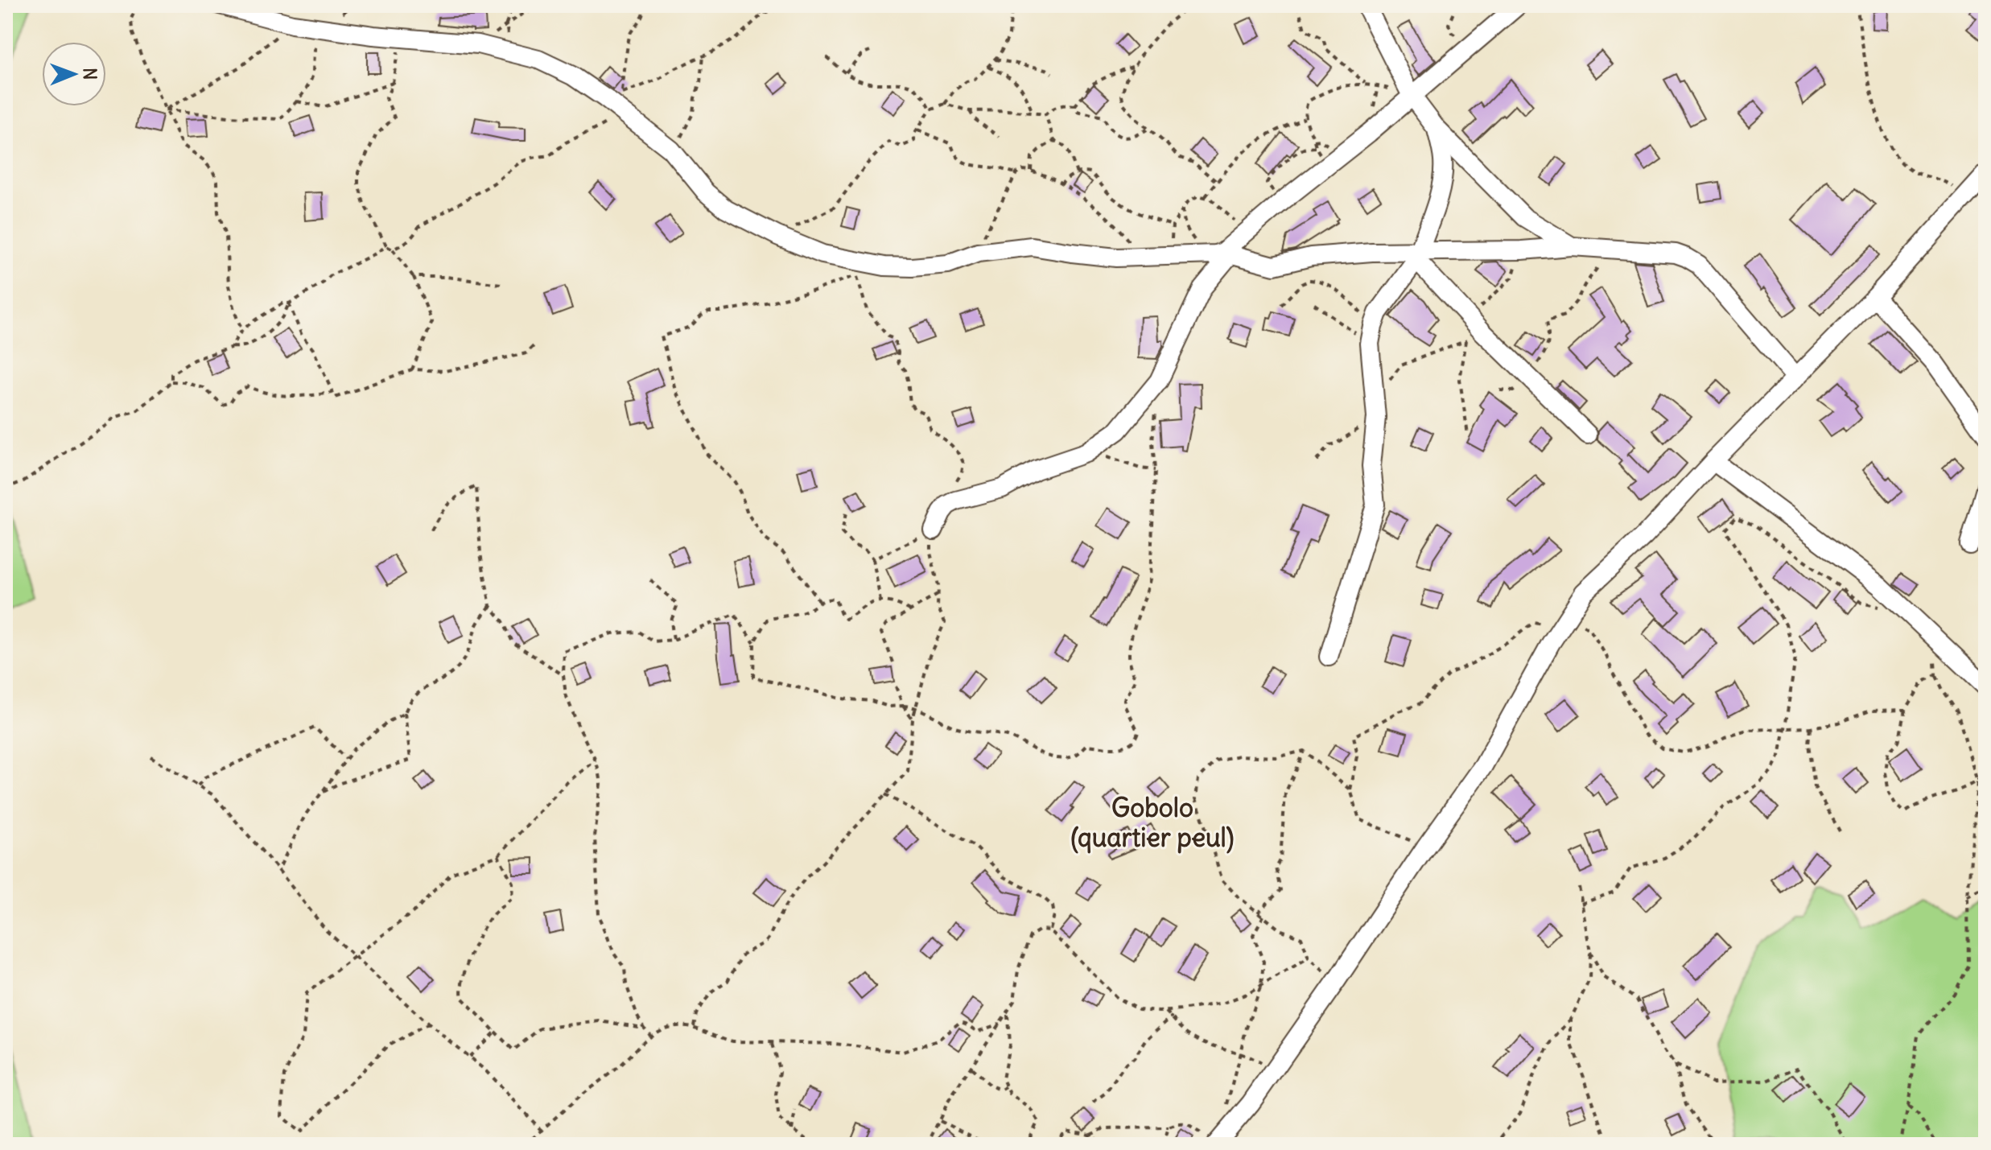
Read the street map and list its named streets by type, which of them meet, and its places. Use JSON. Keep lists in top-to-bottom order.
{
  "districts": ["Gobolo (quartier peul)"],
  "north": "right"
}
